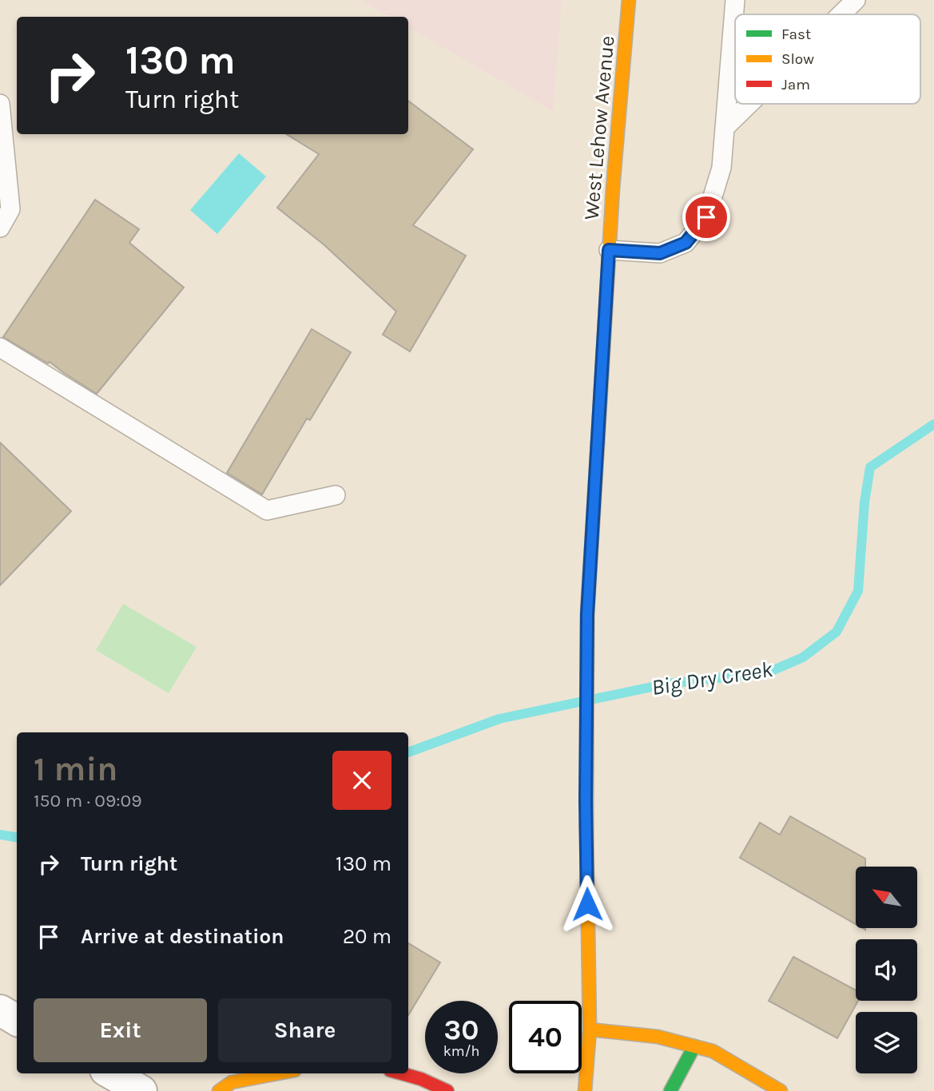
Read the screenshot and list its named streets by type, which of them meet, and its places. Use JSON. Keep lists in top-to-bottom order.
{
  "streets": {
    "street": ["West Lehow Avenue"]
  },
  "water": ["Big Dry Creek"],
  "legend": ["Fast", "Slow", "Jam"],
  "north": "top left",
  "page": {
    "turn": ["130 m", "Turn right"],
    "heading": ["1 min", "150 m · 09:09"],
    "list": [
      {
        "name": "Turn right",
        "value": "130 m"
      },
      {
        "name": "Arrive at destination",
        "value": "20 m"
      }
    ],
    "buttons": ["Exit", "Share"],
    "speed": "30 km/h",
    "limit": "40"
  }
}
